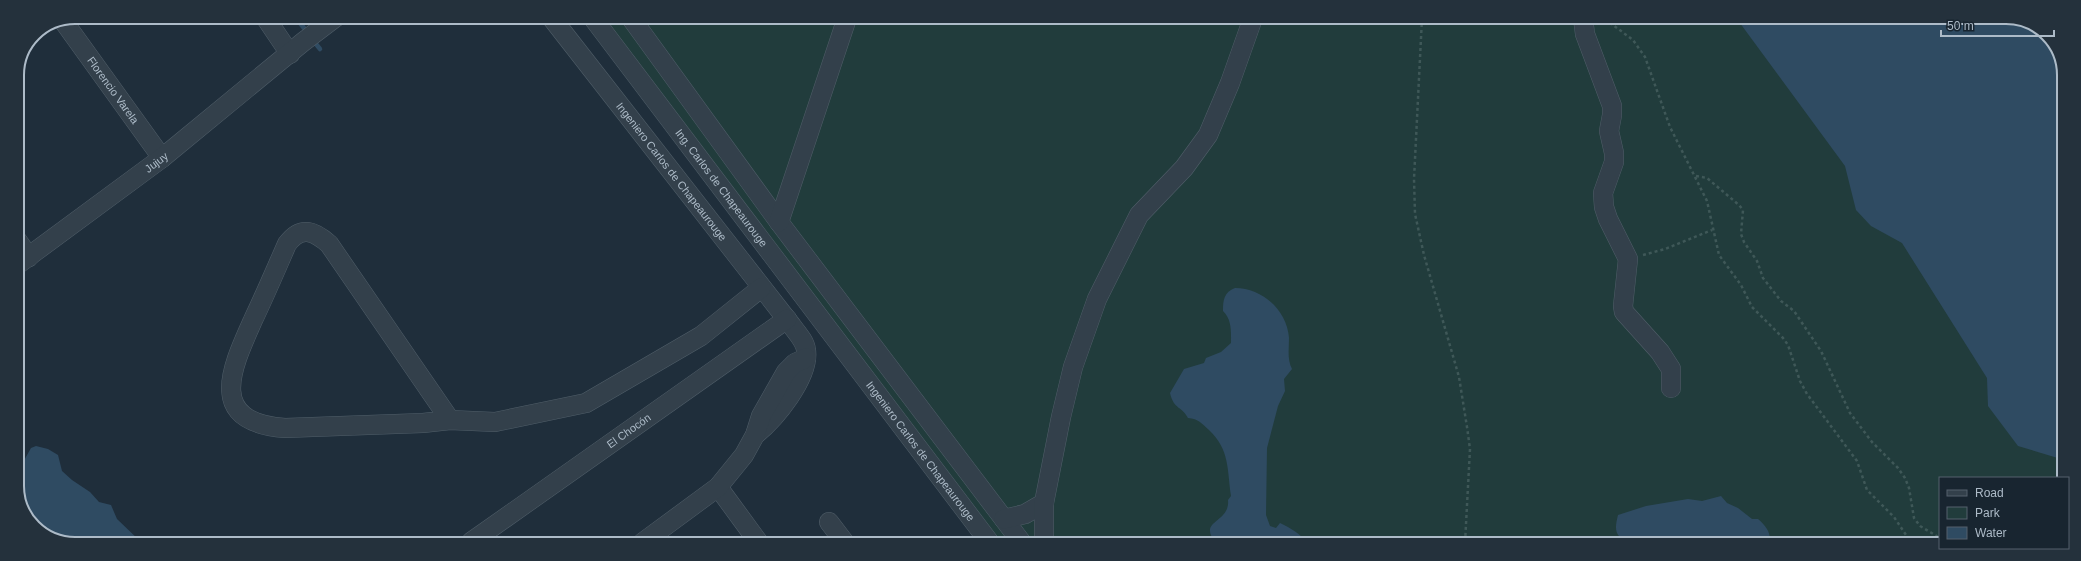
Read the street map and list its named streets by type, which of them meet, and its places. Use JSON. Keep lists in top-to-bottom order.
{
  "streets": {
    "street": [
      "Florencio Varela",
      "Jujuy",
      "Ingeniero Carlos de Chapeaurouge",
      "Ing. Carlos de Chapeaurouge",
      "El Chocón"
    ]
  },
  "crossings": [
    ["Florencio Varela", "Jujuy"],
    ["Ingeniero Carlos de Chapeaurouge", "Ing. Carlos de Chapeaurouge"],
    ["Ingeniero Carlos de Chapeaurouge", "El Chocón"]
  ],
  "legend": ["Road", "Park", "Water"],
  "scale_bar": "50 m"
}
